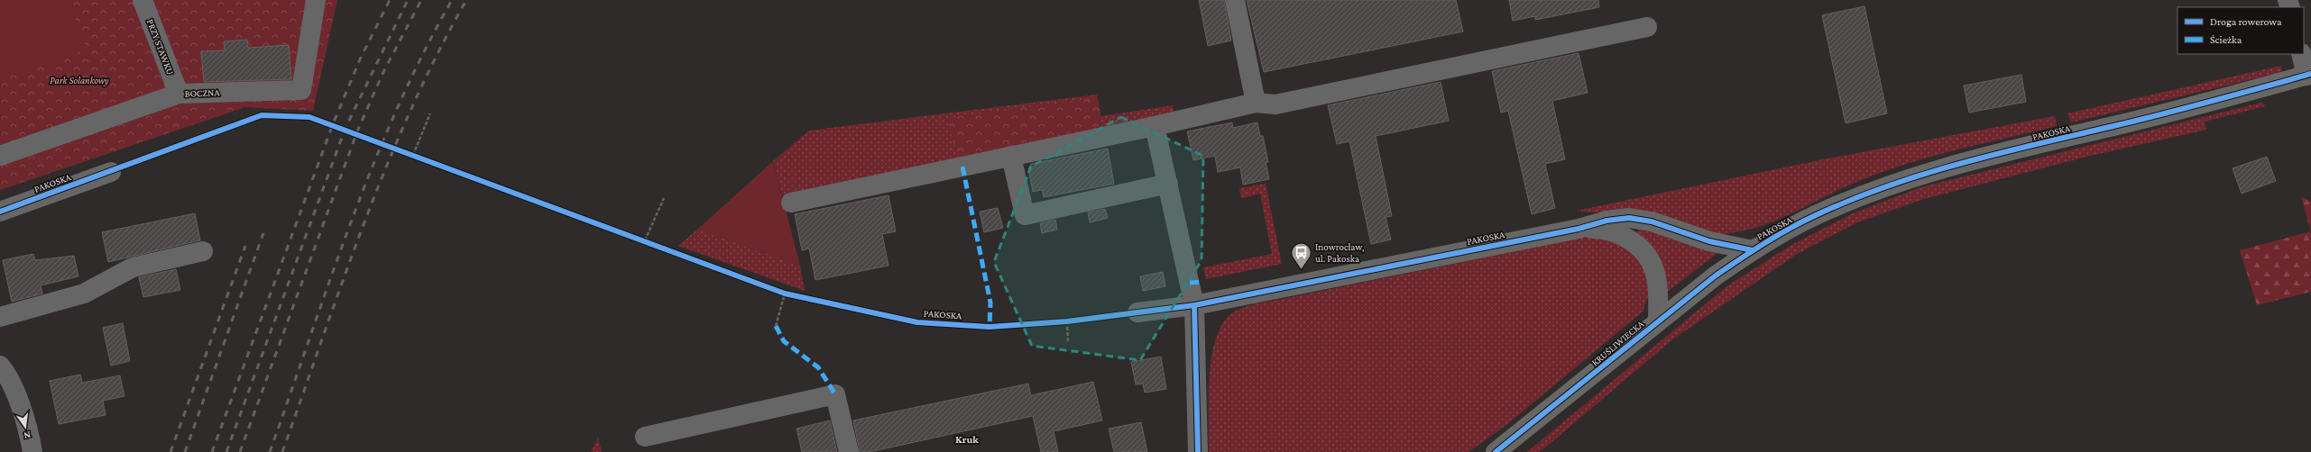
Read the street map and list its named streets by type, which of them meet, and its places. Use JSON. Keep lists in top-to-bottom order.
{
  "streets": {
    "main road": ["PAKOSKA", "KRUŚLIWIECKA"],
    "street": ["PRZY STAWKU", "BOCZNA"]
  },
  "crossings": [
    ["PRZY STAWKU", "BOCZNA"],
    ["PAKOSKA", "KRUŚLIWIECKA"]
  ],
  "districts": ["Kruk"],
  "parks": ["Park Solankowy"],
  "places": {
    "bus stop": ["Inowrocław, ul. Pakoska"]
  },
  "legend": ["Droga rowerowa", "Ścieżka"],
  "north": "bottom"
}
